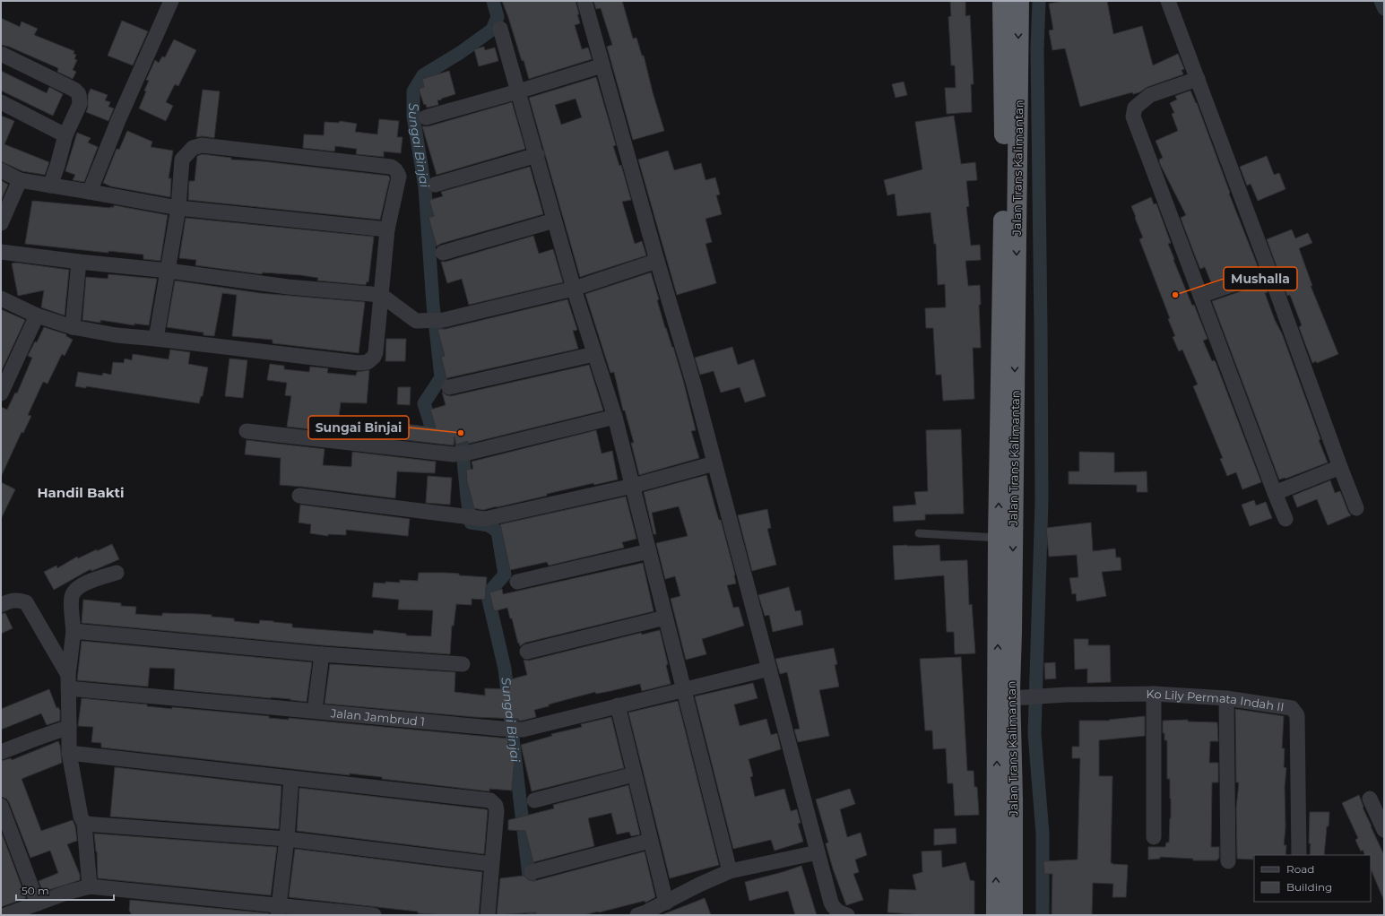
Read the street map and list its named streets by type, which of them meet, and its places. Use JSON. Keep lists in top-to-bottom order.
{
  "streets": {
    "highway": ["Jalan Trans Kalimantan"],
    "street": ["Ko Lily Permata Indah II", "Jalan Jambrud 1"]
  },
  "crossings": [
    ["Jalan Trans Kalimantan", "Ko Lily Permata Indah II"]
  ],
  "districts": ["Handil Bakti"],
  "water": ["Sungai Binjai"],
  "places": ["Mushalla", "Sungai Binjai"],
  "legend": ["Road", "Building"],
  "scale_bar": "50 m"
}
